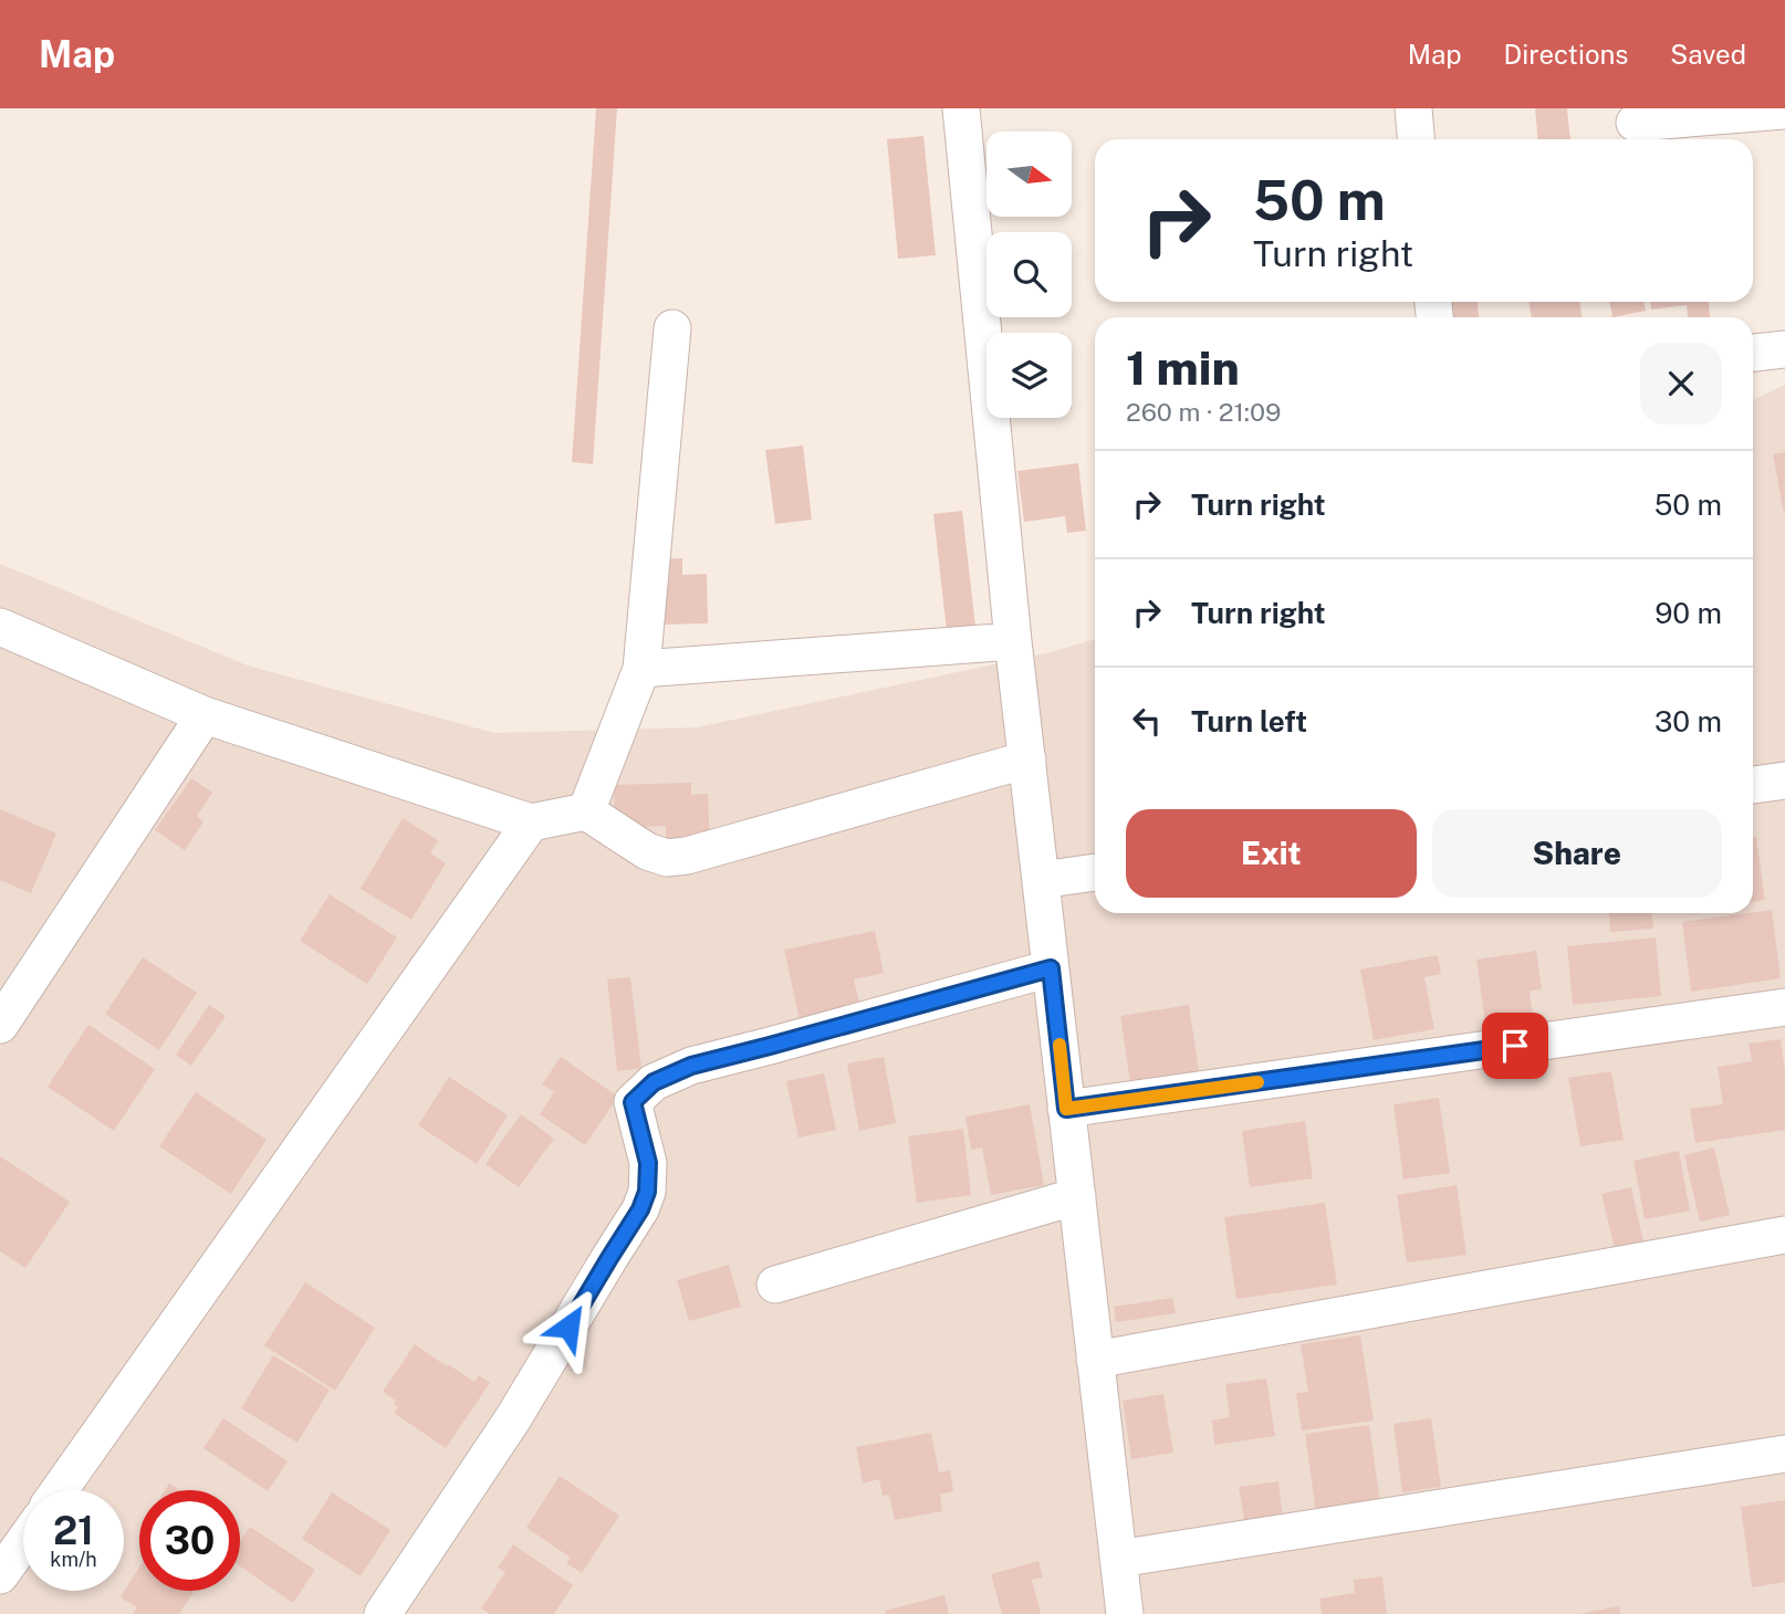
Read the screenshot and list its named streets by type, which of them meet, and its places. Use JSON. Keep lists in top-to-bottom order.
{
  "north": "right",
  "page": {
    "header": "Map",
    "nav": ["Map", "Directions", "Saved"],
    "turn": ["50 m", "Turn right"],
    "heading": ["1 min", "260 m · 21:09"],
    "list": [
      {
        "name": "Turn right",
        "value": "50 m"
      },
      {
        "name": "Turn right",
        "value": "90 m"
      },
      {
        "name": "Turn left",
        "value": "30 m"
      }
    ],
    "buttons": ["Exit", "Share"],
    "speed": "21 km/h",
    "limit": "30"
  }
}
